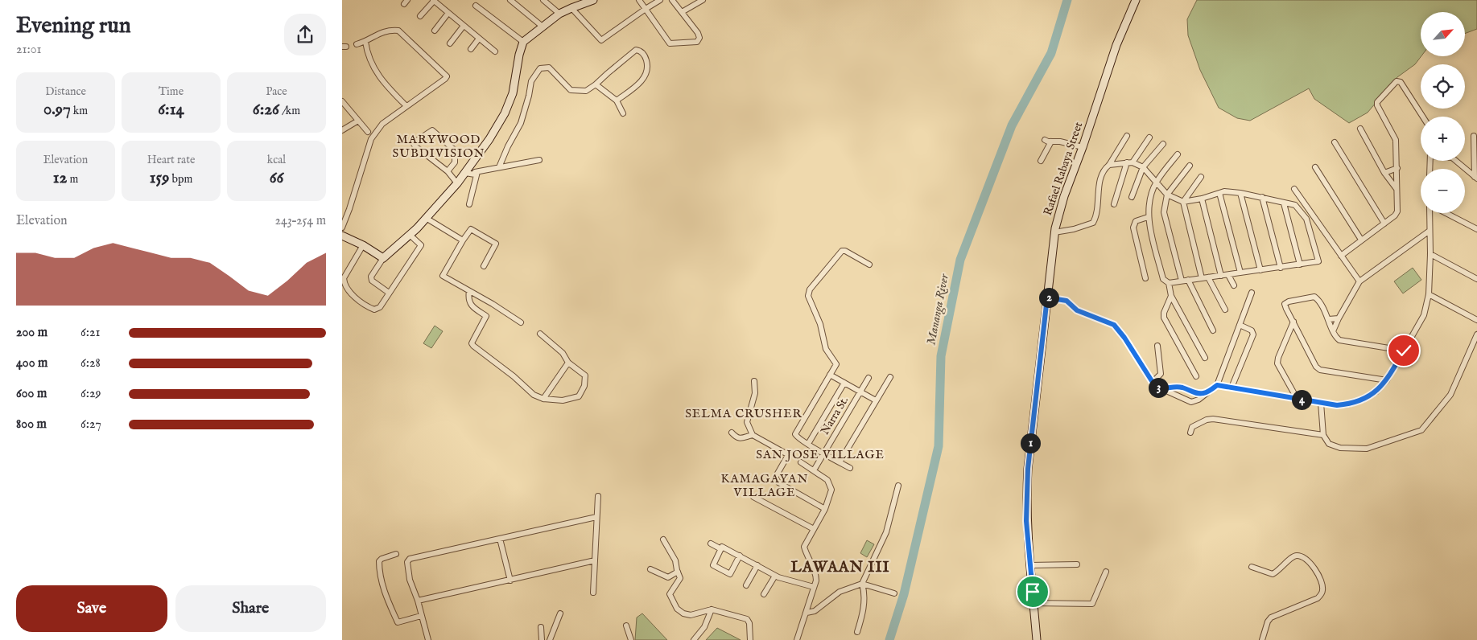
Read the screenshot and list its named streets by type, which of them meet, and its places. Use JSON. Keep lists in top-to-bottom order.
{
  "streets": {
    "main road": ["Rafael Rabaya Street"],
    "street": ["Narra St."]
  },
  "districts": [
    "MARYWOOD SUBDIVISION",
    "SELMA CRUSHER",
    "SAN JOSE VILLAGE",
    "KAMAGAYAN VILLAGE",
    "LAWAAN III"
  ],
  "water": ["Mananga River"],
  "north": "top right",
  "page": {
    "heading": ["Evening run", "21:01"],
    "map_buttons": ["+", "−"],
    "stats": [
      ["Distance", "0.97 km"],
      ["Time", "6:14"],
      ["Pace", "6:26 /km"],
      ["Elevation", "12 m"],
      ["Heart rate", "159 bpm"],
      ["kcal", "66"]
    ],
    "chart": ["Elevation", "243–254 m"],
    "pins": [
      "2",
      "3",
      "4",
      "1"
    ],
    "list": [
      {
        "name": "200 m",
        "note": "6:21"
      },
      {
        "name": "400 m",
        "note": "6:28"
      },
      {
        "name": "600 m",
        "note": "6:29"
      },
      {
        "name": "800 m",
        "note": "6:27"
      }
    ],
    "buttons": ["Save", "Share"]
  }
}
